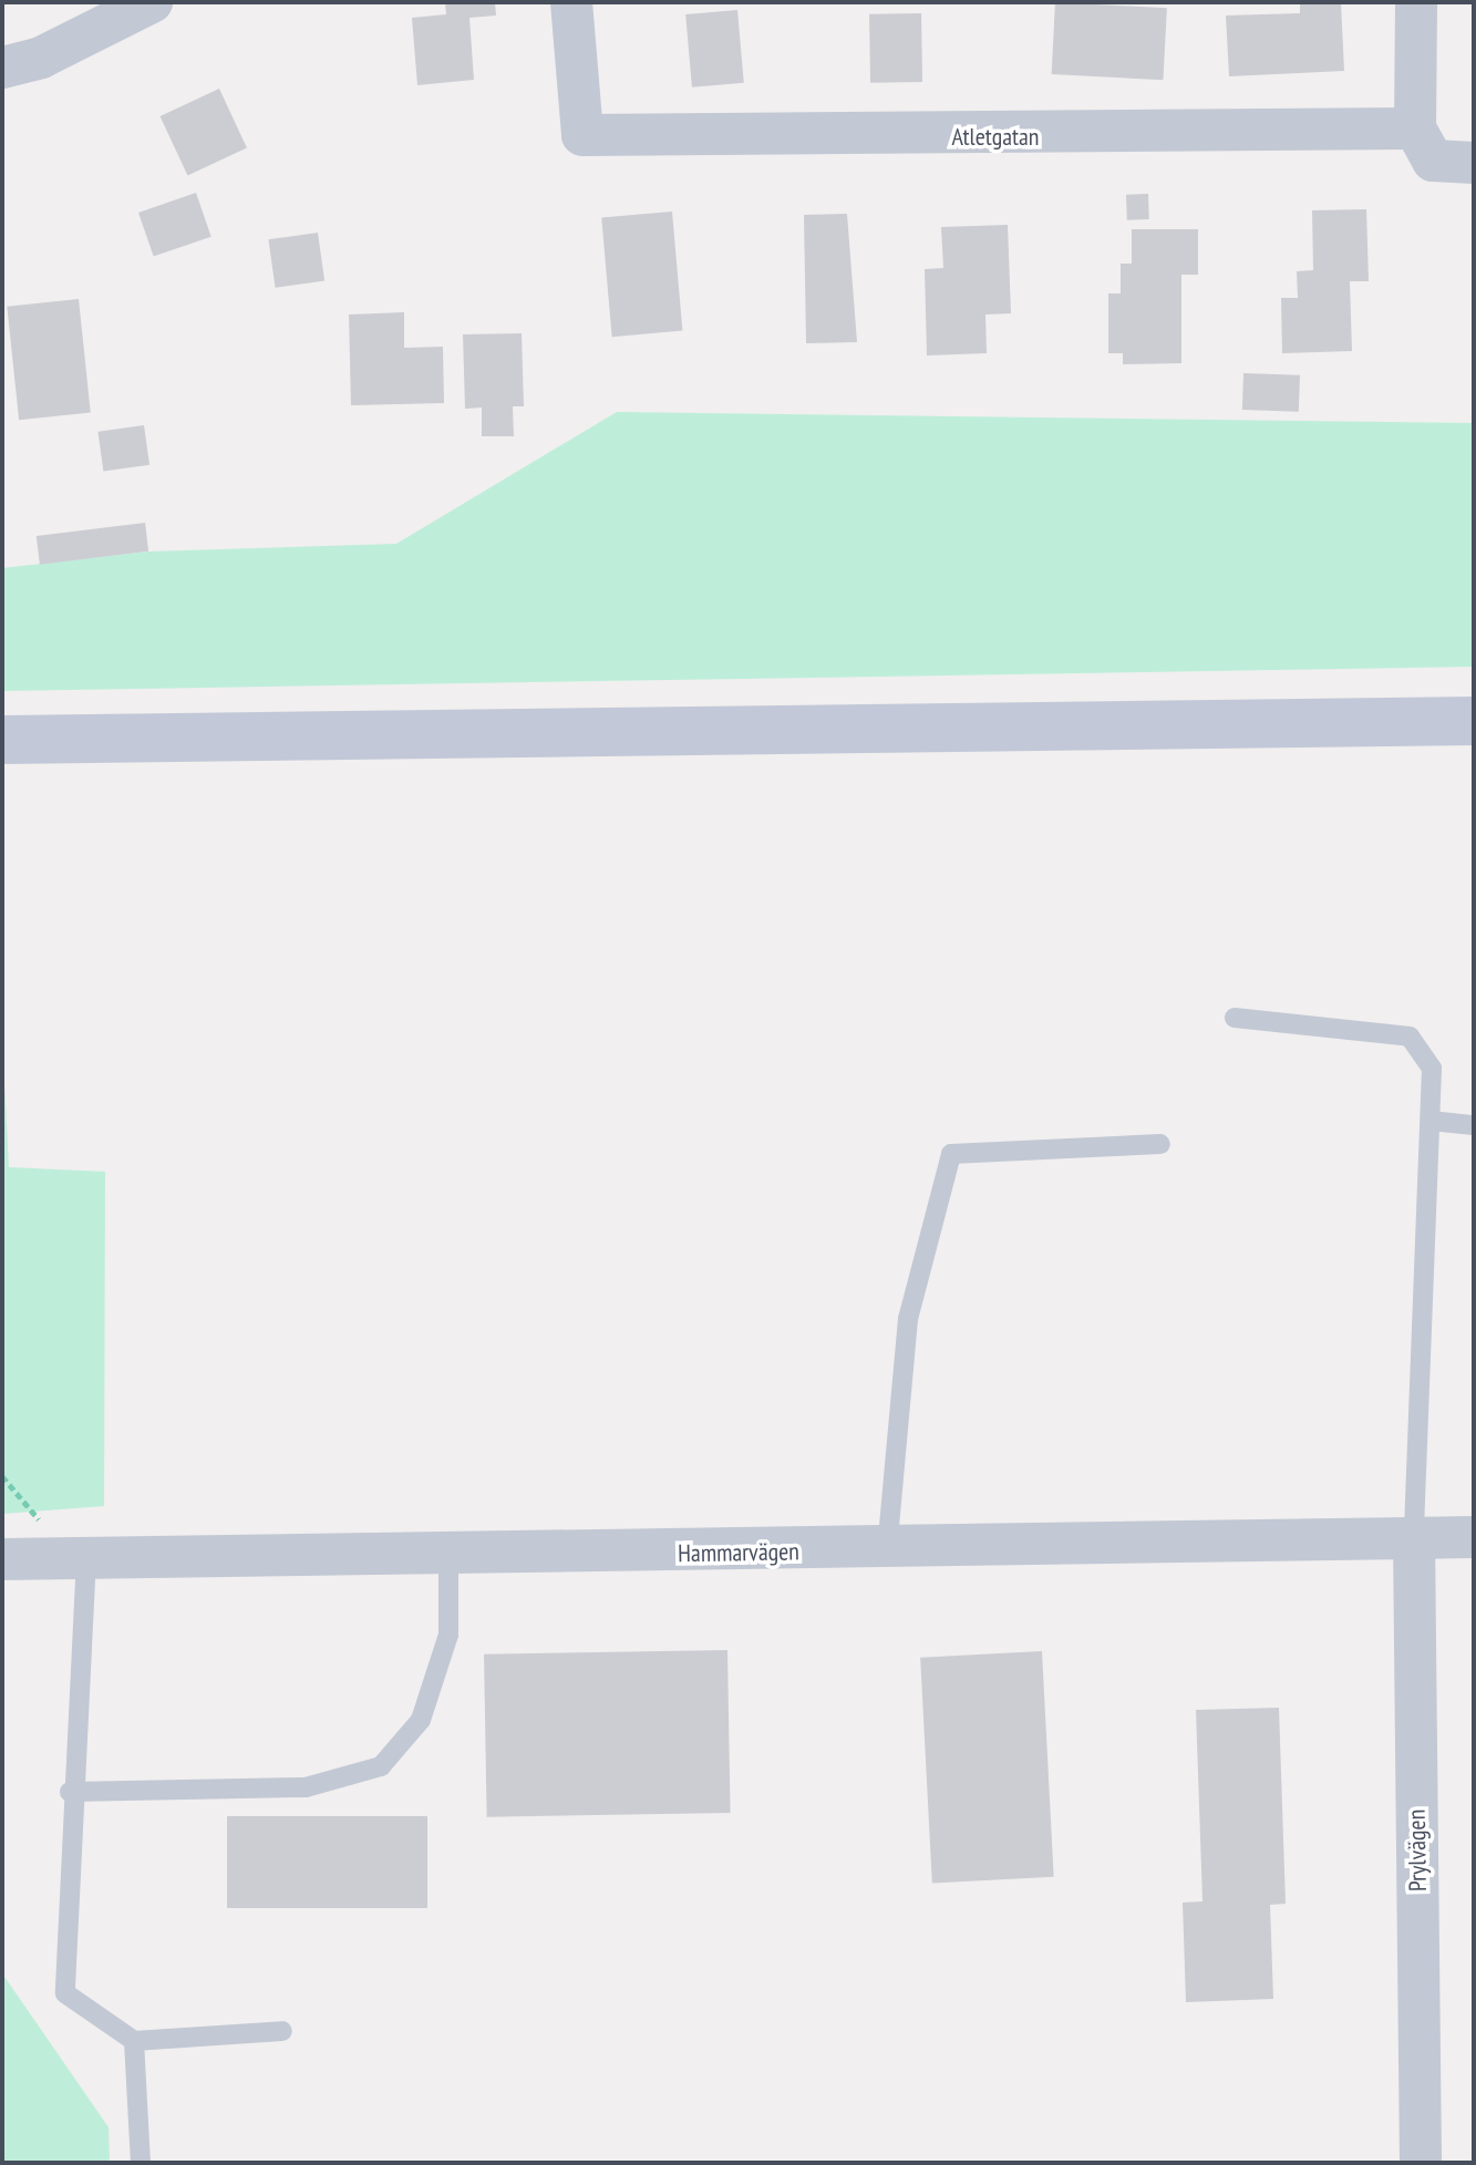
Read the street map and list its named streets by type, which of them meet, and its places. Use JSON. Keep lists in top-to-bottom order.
{
  "streets": {
    "street": ["Atletgatan", "Hammarvägen", "Prylvägen"]
  },
  "crossings": [
    ["Hammarvägen", "Prylvägen"]
  ]
}
